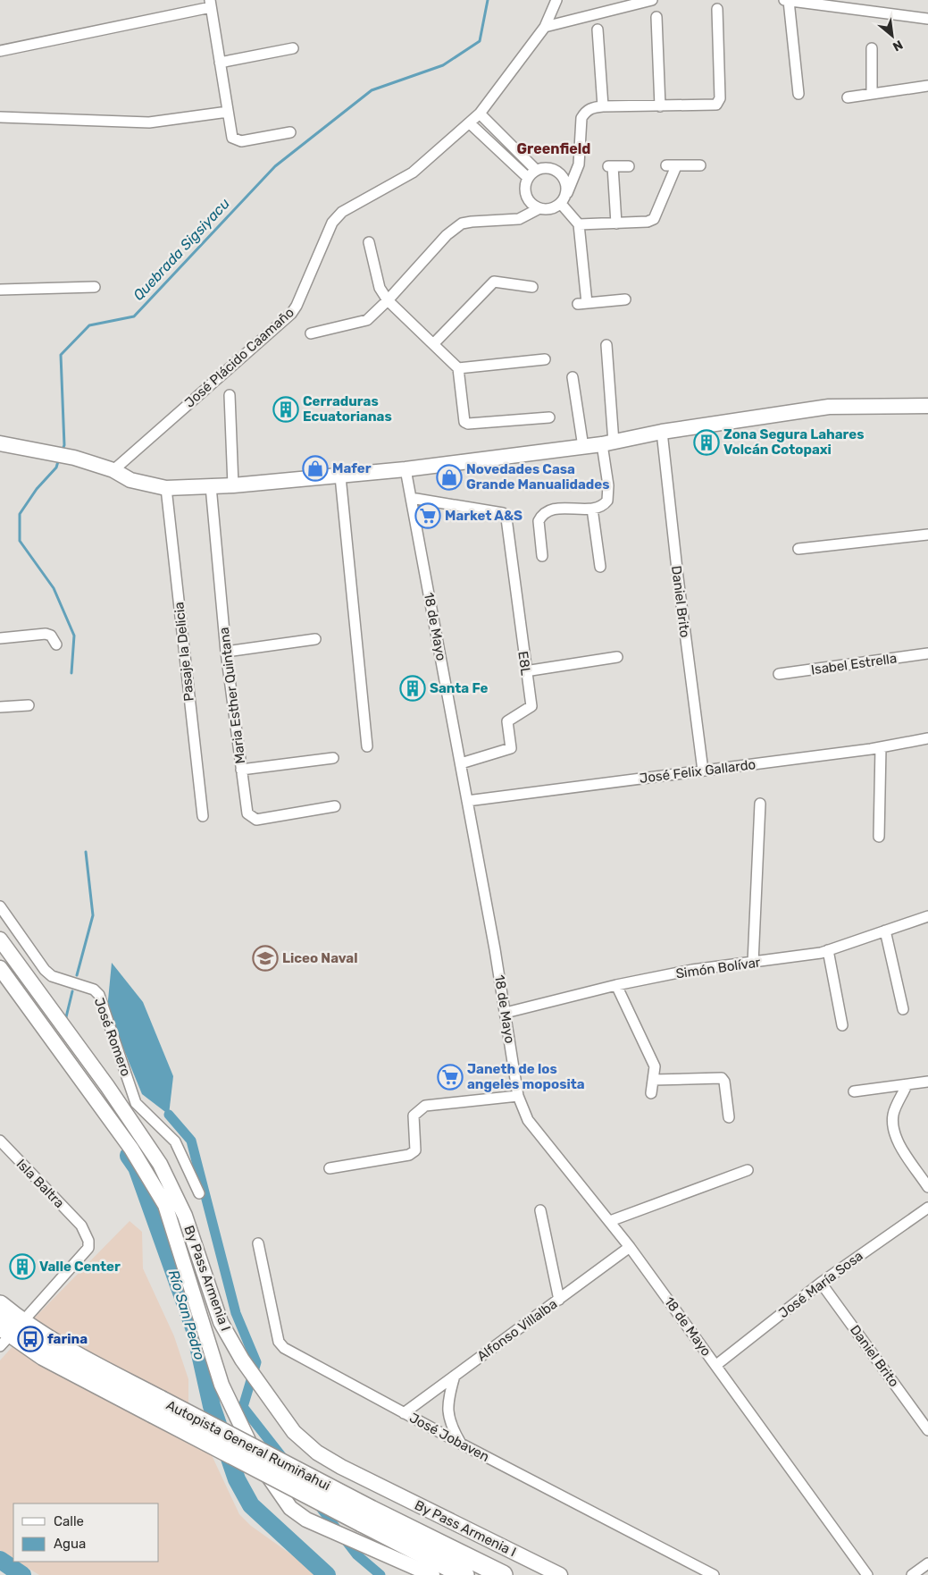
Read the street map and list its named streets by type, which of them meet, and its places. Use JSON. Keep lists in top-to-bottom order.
{
  "streets": {
    "highway": ["Autopista General Rumiñahui"],
    "main road": ["By Pass Armenia I"],
    "street": [
      "José Plácido Caamaño",
      "Daniel Brito",
      "18 de Mayo",
      "Pasaje la Delicia",
      "E8L",
      "Isabel Estrella",
      "Maria Esther Quintana",
      "José Felix Gallardo",
      "Simón Bolívar",
      "José Romero",
      "Isla Baltra",
      "José María Sosa",
      "Alfonso Villalba",
      "José Jobaven"
    ]
  },
  "crossings": [
    ["Daniel Brito", "José Felix Gallardo"],
    ["Daniel Brito", "José María Sosa"],
    ["18 de Mayo", "E8L"],
    ["18 de Mayo", "José Felix Gallardo"],
    ["18 de Mayo", "Simón Bolívar"],
    ["18 de Mayo", "José María Sosa"],
    ["18 de Mayo", "Alfonso Villalba"],
    ["Isla Baltra", "Autopista General Rumiñahui"],
    ["Alfonso Villalba", "José Jobaven"]
  ],
  "districts": ["Greenfield"],
  "water": ["Quebrada Sigsiyacu", "Río San Pedro"],
  "places": {
    "building": [
      "Cerraduras Ecuatorianas",
      "Zona Segura Lahares Volcán Cotopaxi",
      "Santa Fe",
      "Valle Center"
    ],
    "shop": ["Mafer", "Novedades Casa Grande Manualidades"],
    "supermarket": ["Market A&S", "Janeth de los angeles moposita"],
    "school or university": ["Liceo Naval"],
    "bus stop": ["farina"]
  },
  "legend": ["Calle", "Agua"],
  "north": "bottom right"
}
